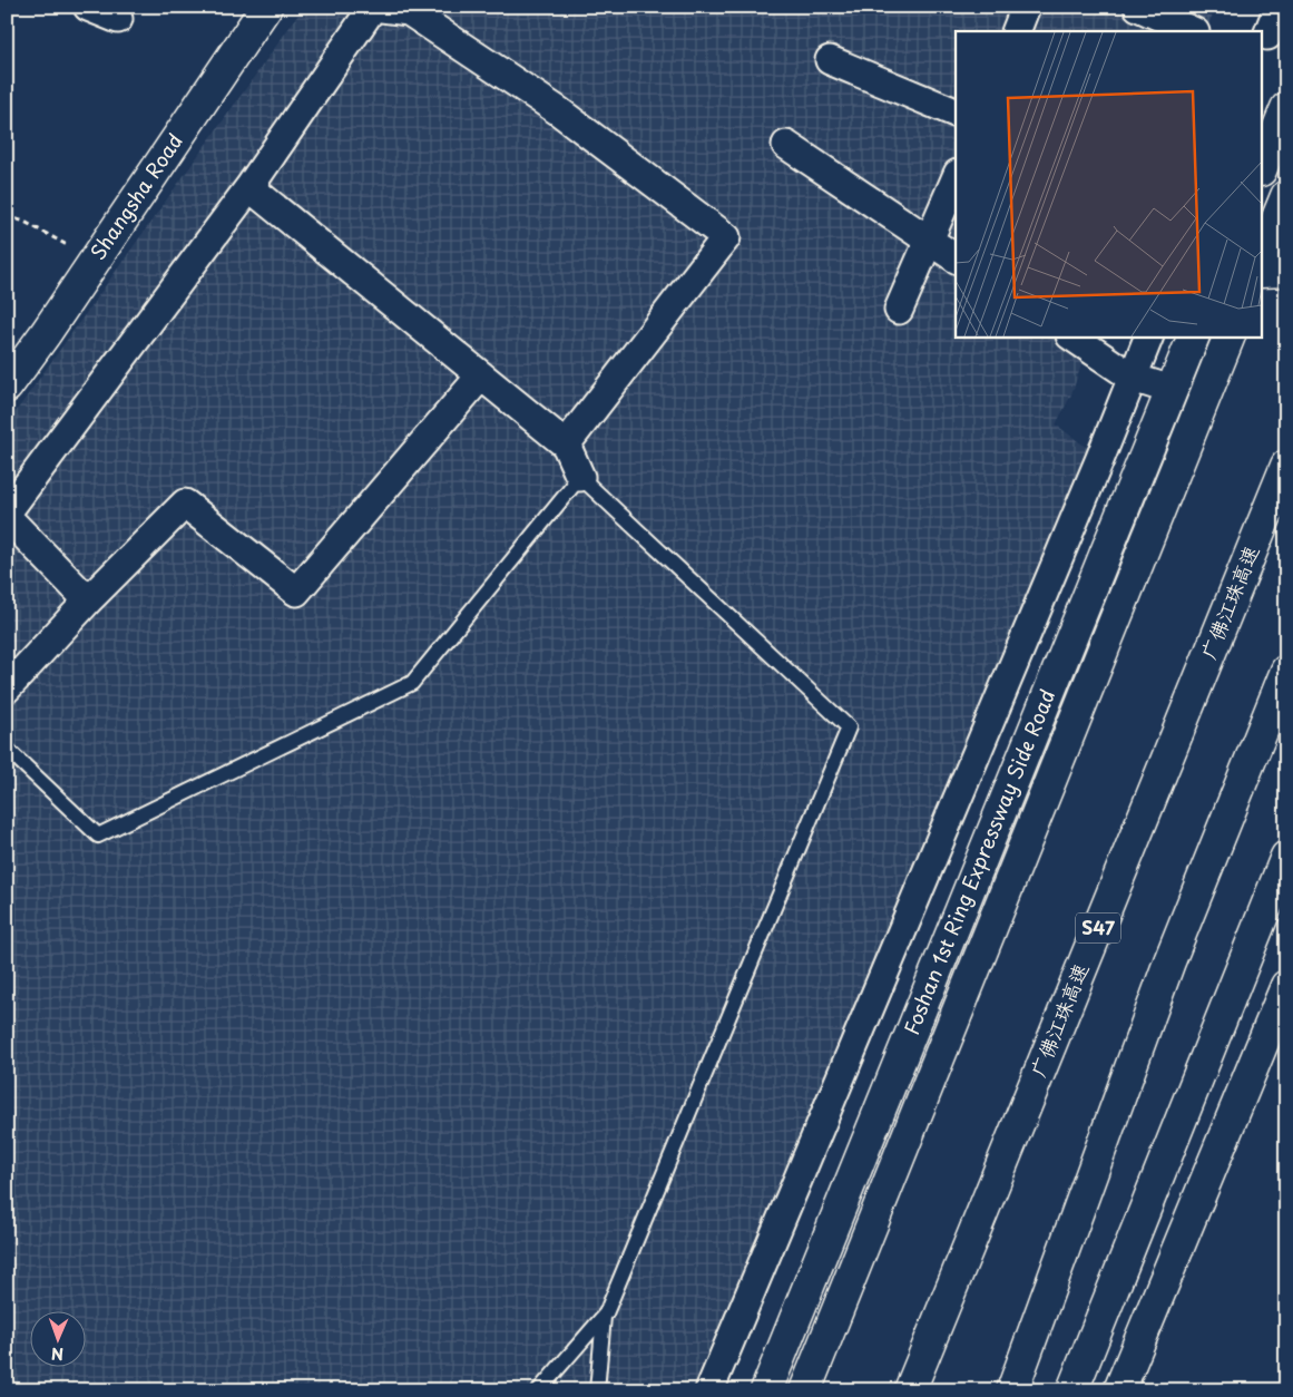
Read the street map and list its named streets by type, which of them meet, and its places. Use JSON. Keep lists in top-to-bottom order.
{
  "streets": {
    "main road": [
      "Shangsha Road",
      "广佛江珠高速",
      "Foshan 1st Ring Expressway Side Road",
      "S47"
    ]
  },
  "north": "bottom"
}
